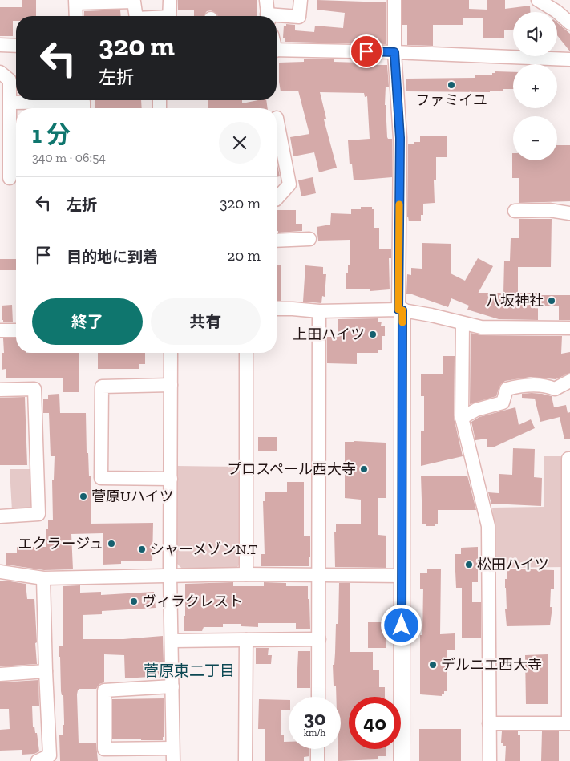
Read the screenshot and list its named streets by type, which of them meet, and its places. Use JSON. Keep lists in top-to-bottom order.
{
  "districts": ["菅原東二丁目"],
  "places": [
    "ファミイユ",
    "八坂神社",
    "上田ハイツ",
    "プロスペール西大寺",
    "菅原Uハイツ",
    "エクラージュ",
    "シャーメゾンN.T",
    "松田ハイツ",
    "ヴィラクレスト",
    "デルニエ西大寺"
  ],
  "page": {
    "map_buttons": ["+", "−"],
    "turn": ["320 m", "左折"],
    "heading": ["1 分", "340 m · 06:54"],
    "list": [
      {
        "name": "左折",
        "value": "320 m"
      },
      {
        "name": "目的地に到着",
        "value": "20 m"
      }
    ],
    "buttons": ["終了", "共有"],
    "speed": "30 km/h",
    "limit": "40"
  }
}
